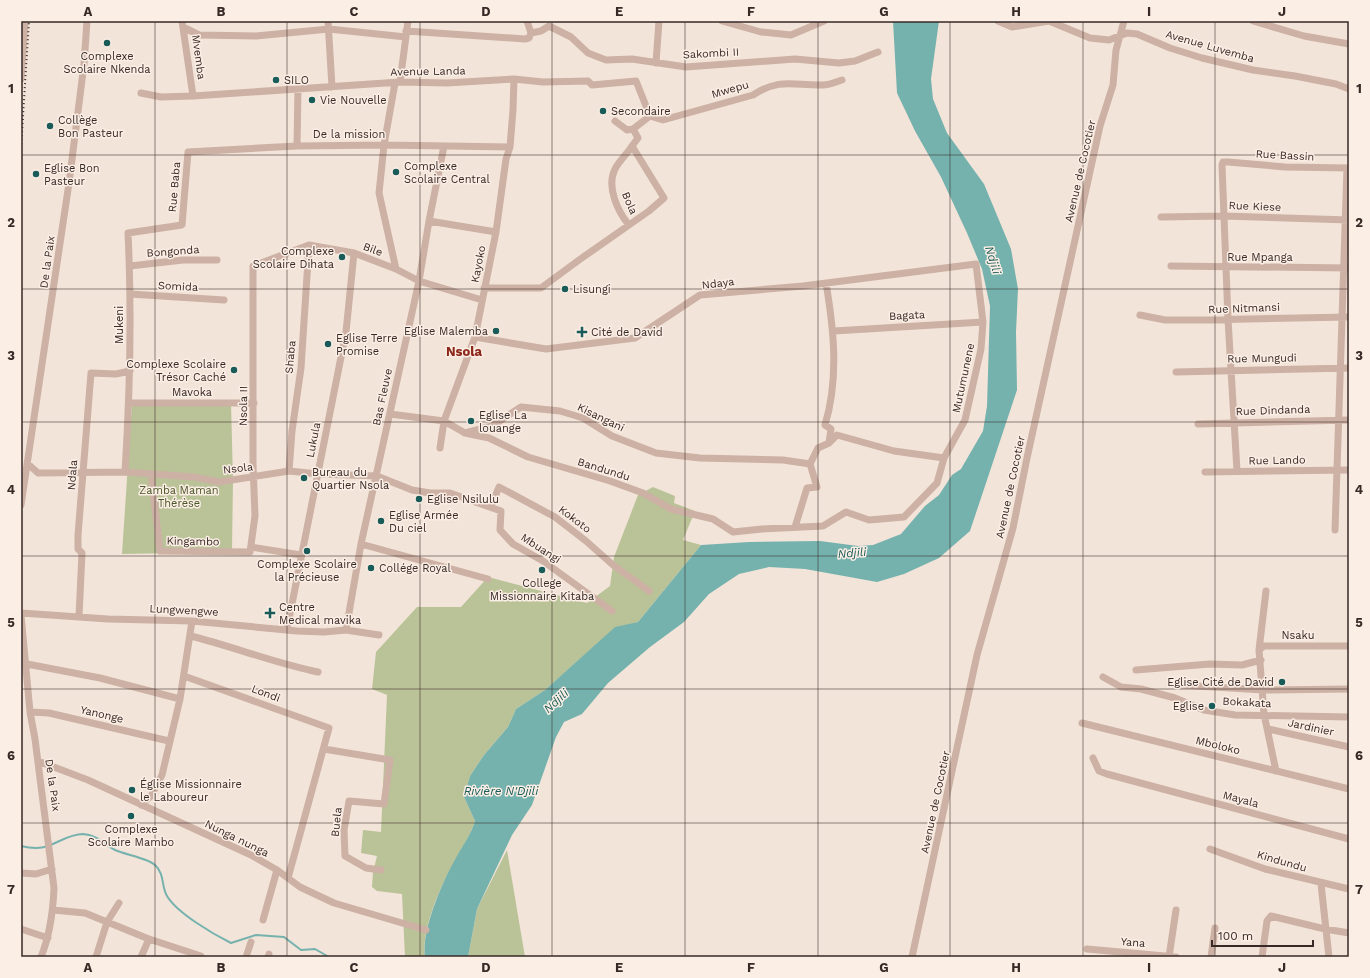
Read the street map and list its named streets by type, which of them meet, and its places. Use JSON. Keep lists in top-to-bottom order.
{
  "streets": {
    "street": [
      "Avenue Luvemba",
      "Sakombi II",
      "Mvemba",
      "Avenue Landa",
      "Mwepu",
      "De la mission",
      "Rue Bassin",
      "Avenue de Cocotier",
      "Rue Baba",
      "Bola",
      "Rue Kiese",
      "Bile",
      "Bongonda",
      "Rue Mpanga",
      "De la Paix",
      "Kayoko",
      "Ndaya",
      "Somida",
      "Rue Nitmansi",
      "Bagata",
      "Mukeni",
      "Shaba",
      "Rue Mungudi",
      "Mutumunene",
      "Mavoka",
      "Bas Fleuve",
      "Nsola II",
      "Rue Dindanda",
      "Kisangani",
      "Lukula",
      "Rue Lando",
      "Nsola",
      "Bandundu",
      "Ndala",
      "Kokoto",
      "Kingambo",
      "Mbuangi",
      "Lungwengwe",
      "Nsaku",
      "Londi",
      "Bokakata",
      "Yanonge",
      "Jardinier",
      "Mboloko",
      "Mayala",
      "Buela",
      "Nunga nunga",
      "Kindundu",
      "Yana"
    ]
  },
  "crossings": [
    ["Avenue Luvemba", "Avenue de Cocotier"],
    ["Mvemba", "Avenue Landa"],
    ["Avenue Landa", "Mwepu"],
    ["Avenue Landa", "Kayoko"],
    ["De la mission", "Rue Baba"],
    ["De la mission", "Kayoko"],
    ["De la mission", "Bas Fleuve"],
    ["Rue Bassin", "Rue Kiese"],
    ["Rue Baba", "Mukeni"],
    ["Bile", "Kayoko"],
    ["Bile", "Shaba"],
    ["Bile", "Bas Fleuve"],
    ["Bile", "Nsola II"],
    ["Bile", "Lukula"],
    ["Bongonda", "Mukeni"],
    ["De la Paix", "Nsola"],
    ["De la Paix", "Lungwengwe"],
    ["De la Paix", "Yanonge"],
    ["De la Paix", "Nunga nunga"],
    ["Kayoko", "Ndaya"],
    ["Ndaya", "Mutumunene"],
    ["Somida", "Mukeni"],
    ["Bagata", "Mutumunene"],
    ["Mukeni", "Mavoka"],
    ["Mukeni", "Nsola"],
    ["Mukeni", "Ndala"],
    ["Shaba", "Nsola II"],
    ["Shaba", "Nsola"],
    ["Mutumunene", "Bandundu"],
    ["Mavoka", "Nsola II"],
    ["Bas Fleuve", "Nsola"],
    ["Bas Fleuve", "Lungwengwe"],
    ["Nsola II", "Nsola"],
    ["Nsola II", "Kingambo"],
    ["Kisangani", "Bandundu"],
    ["Lukula", "Nsola"],
    ["Lukula", "Lungwengwe"],
    ["Nsola", "Ndala"],
    ["Nsola", "Kokoto"],
    ["Nsola", "Kingambo"],
    ["Nsola", "Mbuangi"],
    ["Ndala", "Lungwengwe"],
    ["Kokoto", "Mbuangi"],
    ["Londi", "Buela"]
  ],
  "districts": ["Nsola"],
  "water": ["Ndjili", "Rivière N'Djili"],
  "parks": ["Zamba Maman Thérèse"],
  "places": {
    "other": [
      "Complexe Scolaire Nkenda",
      "SILO",
      "Vie Nouvelle",
      "Secondaire",
      "Collège Bon Pasteur",
      "Complexe Scolaire Central",
      "Eglise Bon Pasteur",
      "Complexe Scolaire Dihata",
      "Lisungi",
      "Eglise Malemba",
      "Eglise Terre Promise",
      "Complexe Scolaire Trésor Caché",
      "Eglise La louange",
      "Bureau du Quartier Nsola",
      "Eglise Nsilulu",
      "Eglise Armée Du ciel",
      "Complexe Scolaire la Précieuse",
      "Collége Royal",
      "College Missionnaire Kitaba",
      "Eglise Cité de David",
      "Eglise",
      "Église Missionnaire le Laboureur",
      "Complexe Scolaire Mambo"
    ],
    "health": ["Cité de David", "Centre Medical mavika"]
  },
  "scale_bar": "100 m",
  "grid": {
    "columns": [
      "A",
      "B",
      "C",
      "D",
      "E",
      "F",
      "G",
      "H",
      "I",
      "J"
    ],
    "rows": [
      "1",
      "2",
      "3",
      "4",
      "5",
      "6",
      "7"
    ]
  }
}
